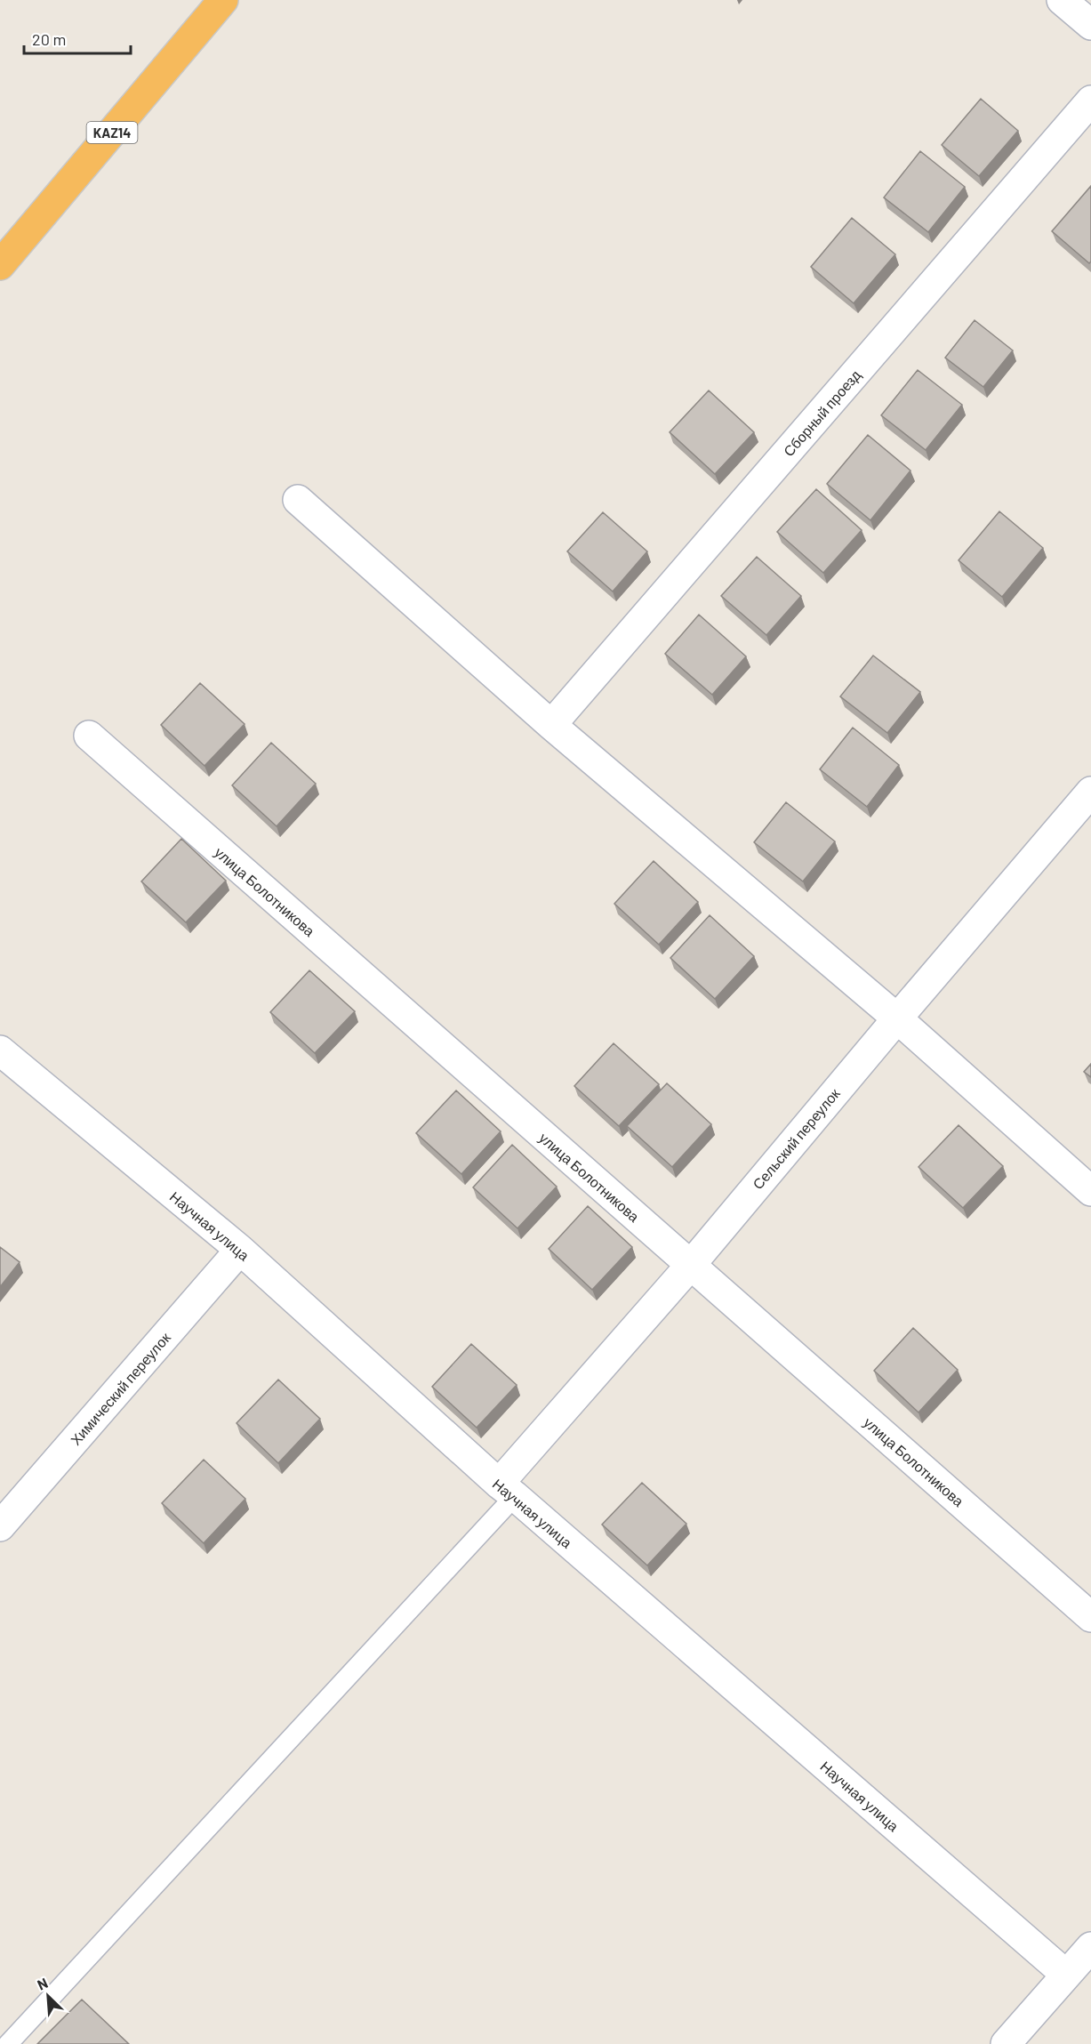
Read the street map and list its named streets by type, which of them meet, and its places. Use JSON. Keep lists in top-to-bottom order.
{
  "streets": {
    "highway": ["KAZ14"],
    "street": [
      "Сборный проезд",
      "улица Болотникова",
      "Сельский переулок",
      "Научная улица",
      "Химический переулок"
    ]
  },
  "crossings": [
    ["улица Болотникова", "Сельский переулок"],
    ["Сельский переулок", "Научная улица"],
    ["Научная улица", "Химический переулок"]
  ],
  "scale_bar": "20 m",
  "north": "top left"
}
